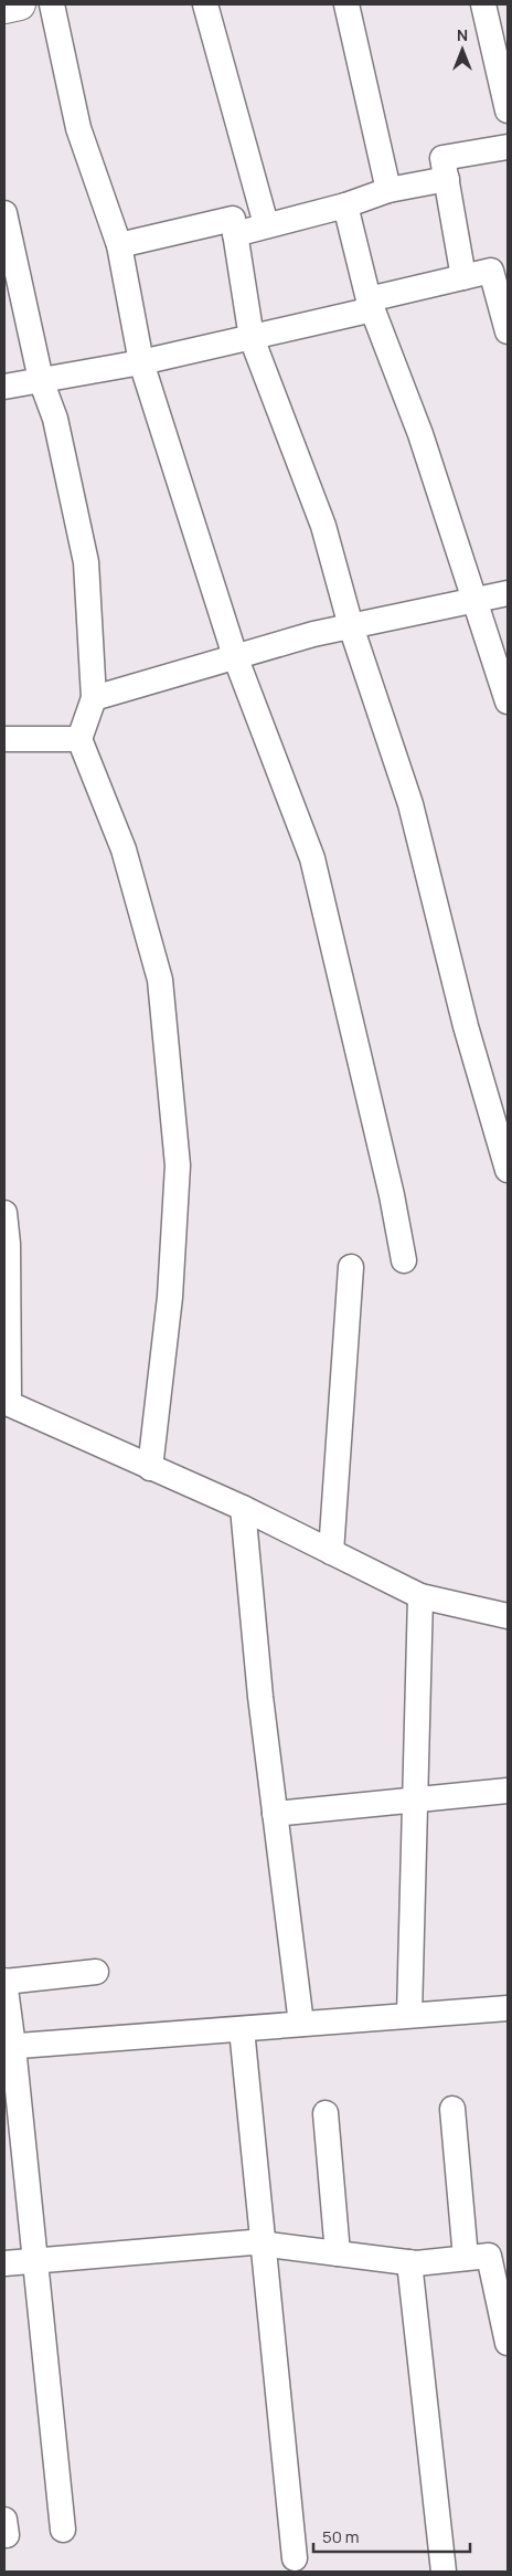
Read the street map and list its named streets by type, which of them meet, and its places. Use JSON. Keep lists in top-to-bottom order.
{
  "scale_bar": "50 m",
  "north": "top"
}
